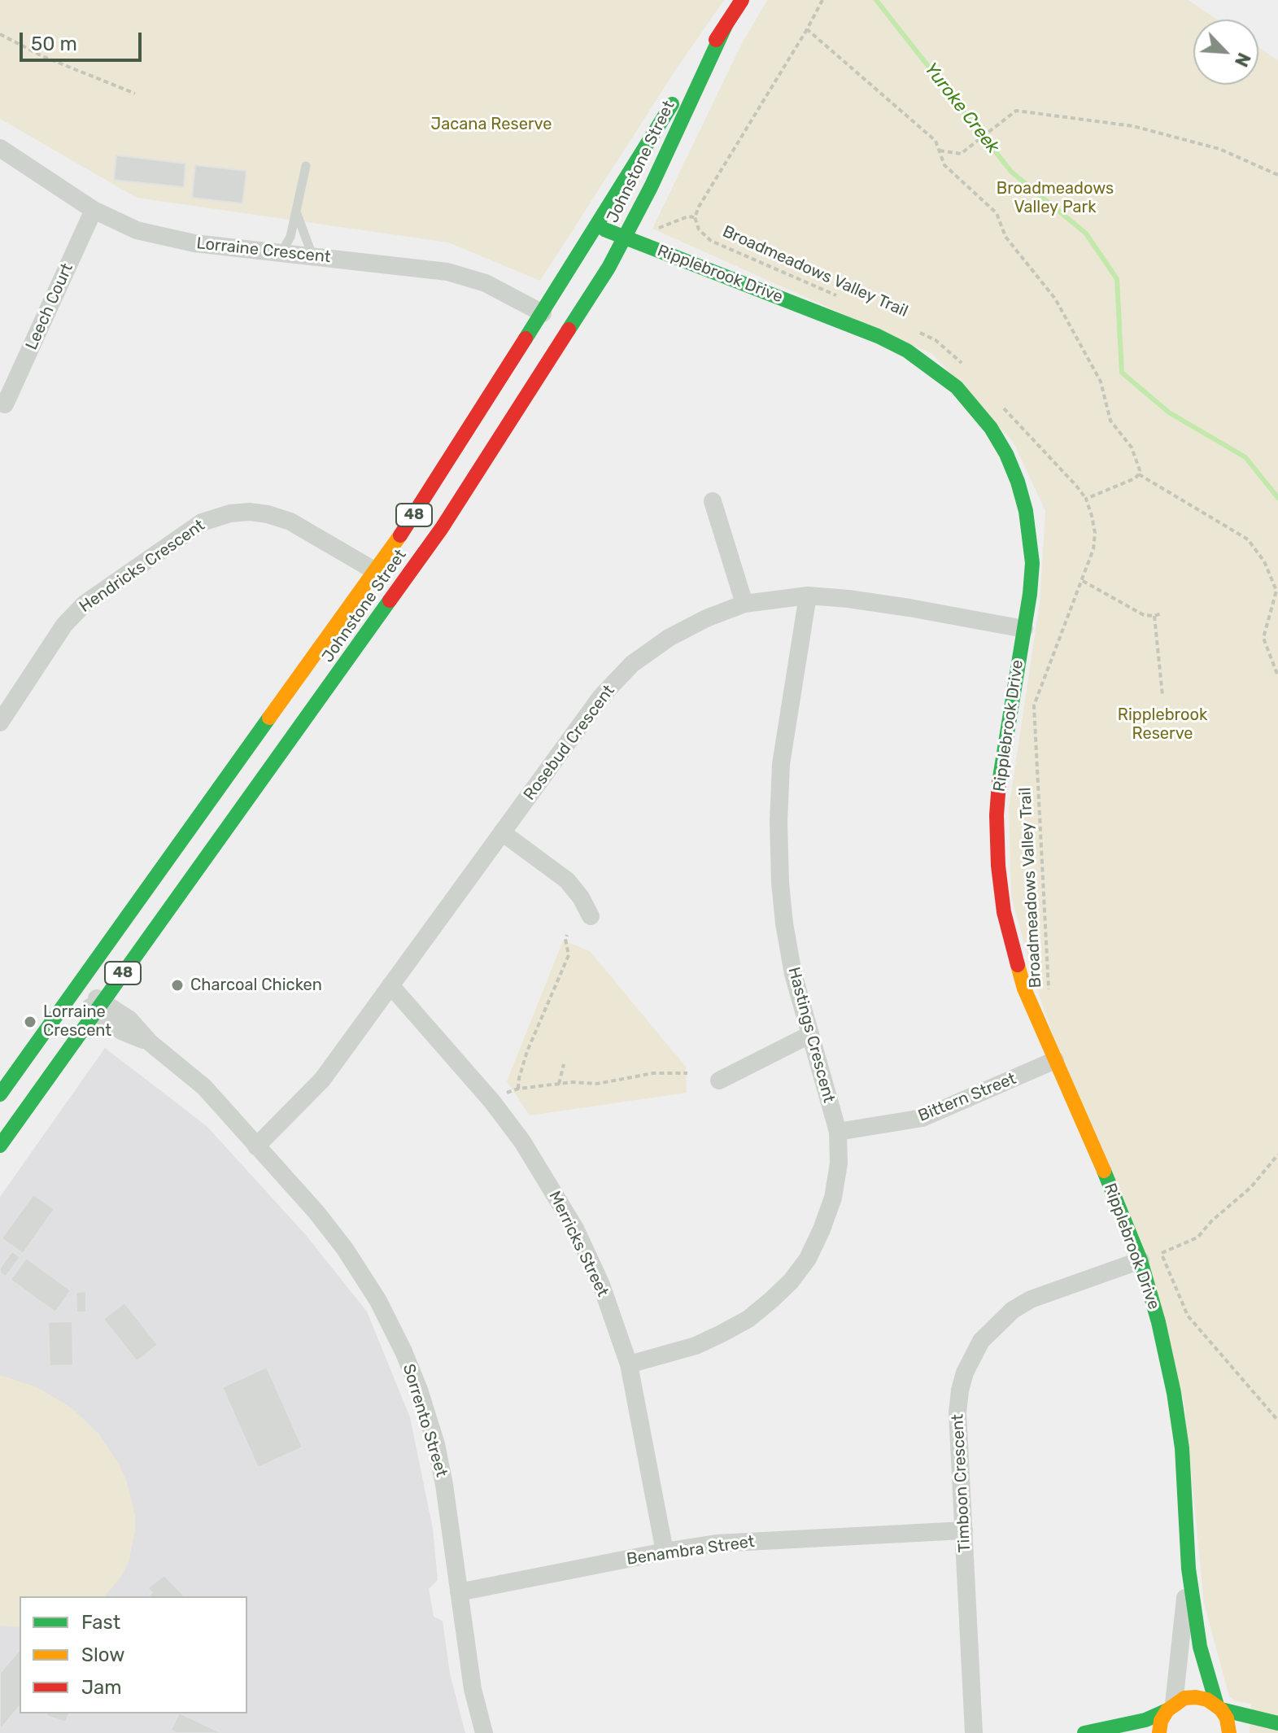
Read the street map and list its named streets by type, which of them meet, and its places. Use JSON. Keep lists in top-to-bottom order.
{
  "streets": {
    "main road": ["Johnstone Street", "Ripplebrook Drive", "48"],
    "street": [
      "Lorraine Crescent",
      "Leech Court",
      "Hendricks Crescent",
      "Rosebud Crescent",
      "Hastings Crescent",
      "Bittern Street",
      "Merricks Street",
      "Sorrento Street",
      "Timboon Crescent",
      "Benambra Street"
    ],
    "path": ["Broadmeadows Valley Trail"]
  },
  "crossings": [
    ["Johnstone Street", "Lorraine Crescent"],
    ["Johnstone Street", "Ripplebrook Drive"],
    ["Johnstone Street", "Hendricks Crescent"],
    ["Johnstone Street", "Sorrento Street"],
    ["Lorraine Crescent", "Leech Court"],
    ["Ripplebrook Drive", "Rosebud Crescent"],
    ["Ripplebrook Drive", "Bittern Street"],
    ["Ripplebrook Drive", "Timboon Crescent"],
    ["Rosebud Crescent", "Hastings Crescent"],
    ["Rosebud Crescent", "Merricks Street"],
    ["Rosebud Crescent", "Sorrento Street"],
    ["Hastings Crescent", "Bittern Street"],
    ["Hastings Crescent", "Merricks Street"],
    ["Merricks Street", "Benambra Street"],
    ["Sorrento Street", "Benambra Street"],
    ["Timboon Crescent", "Benambra Street"]
  ],
  "water": ["Yuroke Creek"],
  "parks": ["Jacana Reserve", "Broadmeadows Valley Park", "Ripplebrook Reserve"],
  "places": ["Charcoal Chicken", "Lorraine Crescent"],
  "legend": ["Fast", "Slow", "Jam"],
  "scale_bar": "50 m",
  "north": "bottom right"
}
